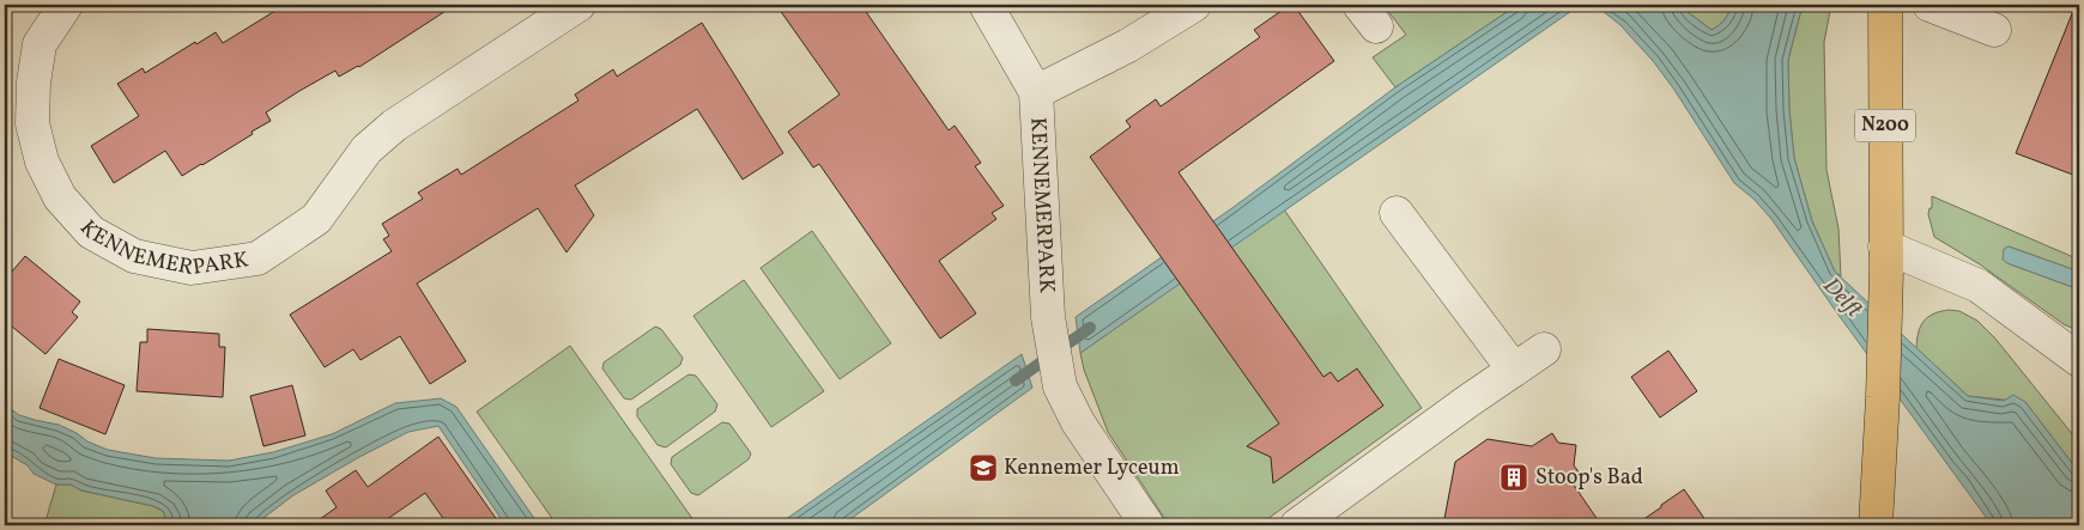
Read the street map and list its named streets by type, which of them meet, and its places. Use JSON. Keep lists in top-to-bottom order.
{
  "streets": {
    "main road": ["N200"],
    "street": ["KENNEMERPARK"]
  },
  "water": ["Delft"],
  "places": {
    "school or university": ["Kennemer Lyceum"],
    "building": ["Stoop's Bad"]
  }
}
